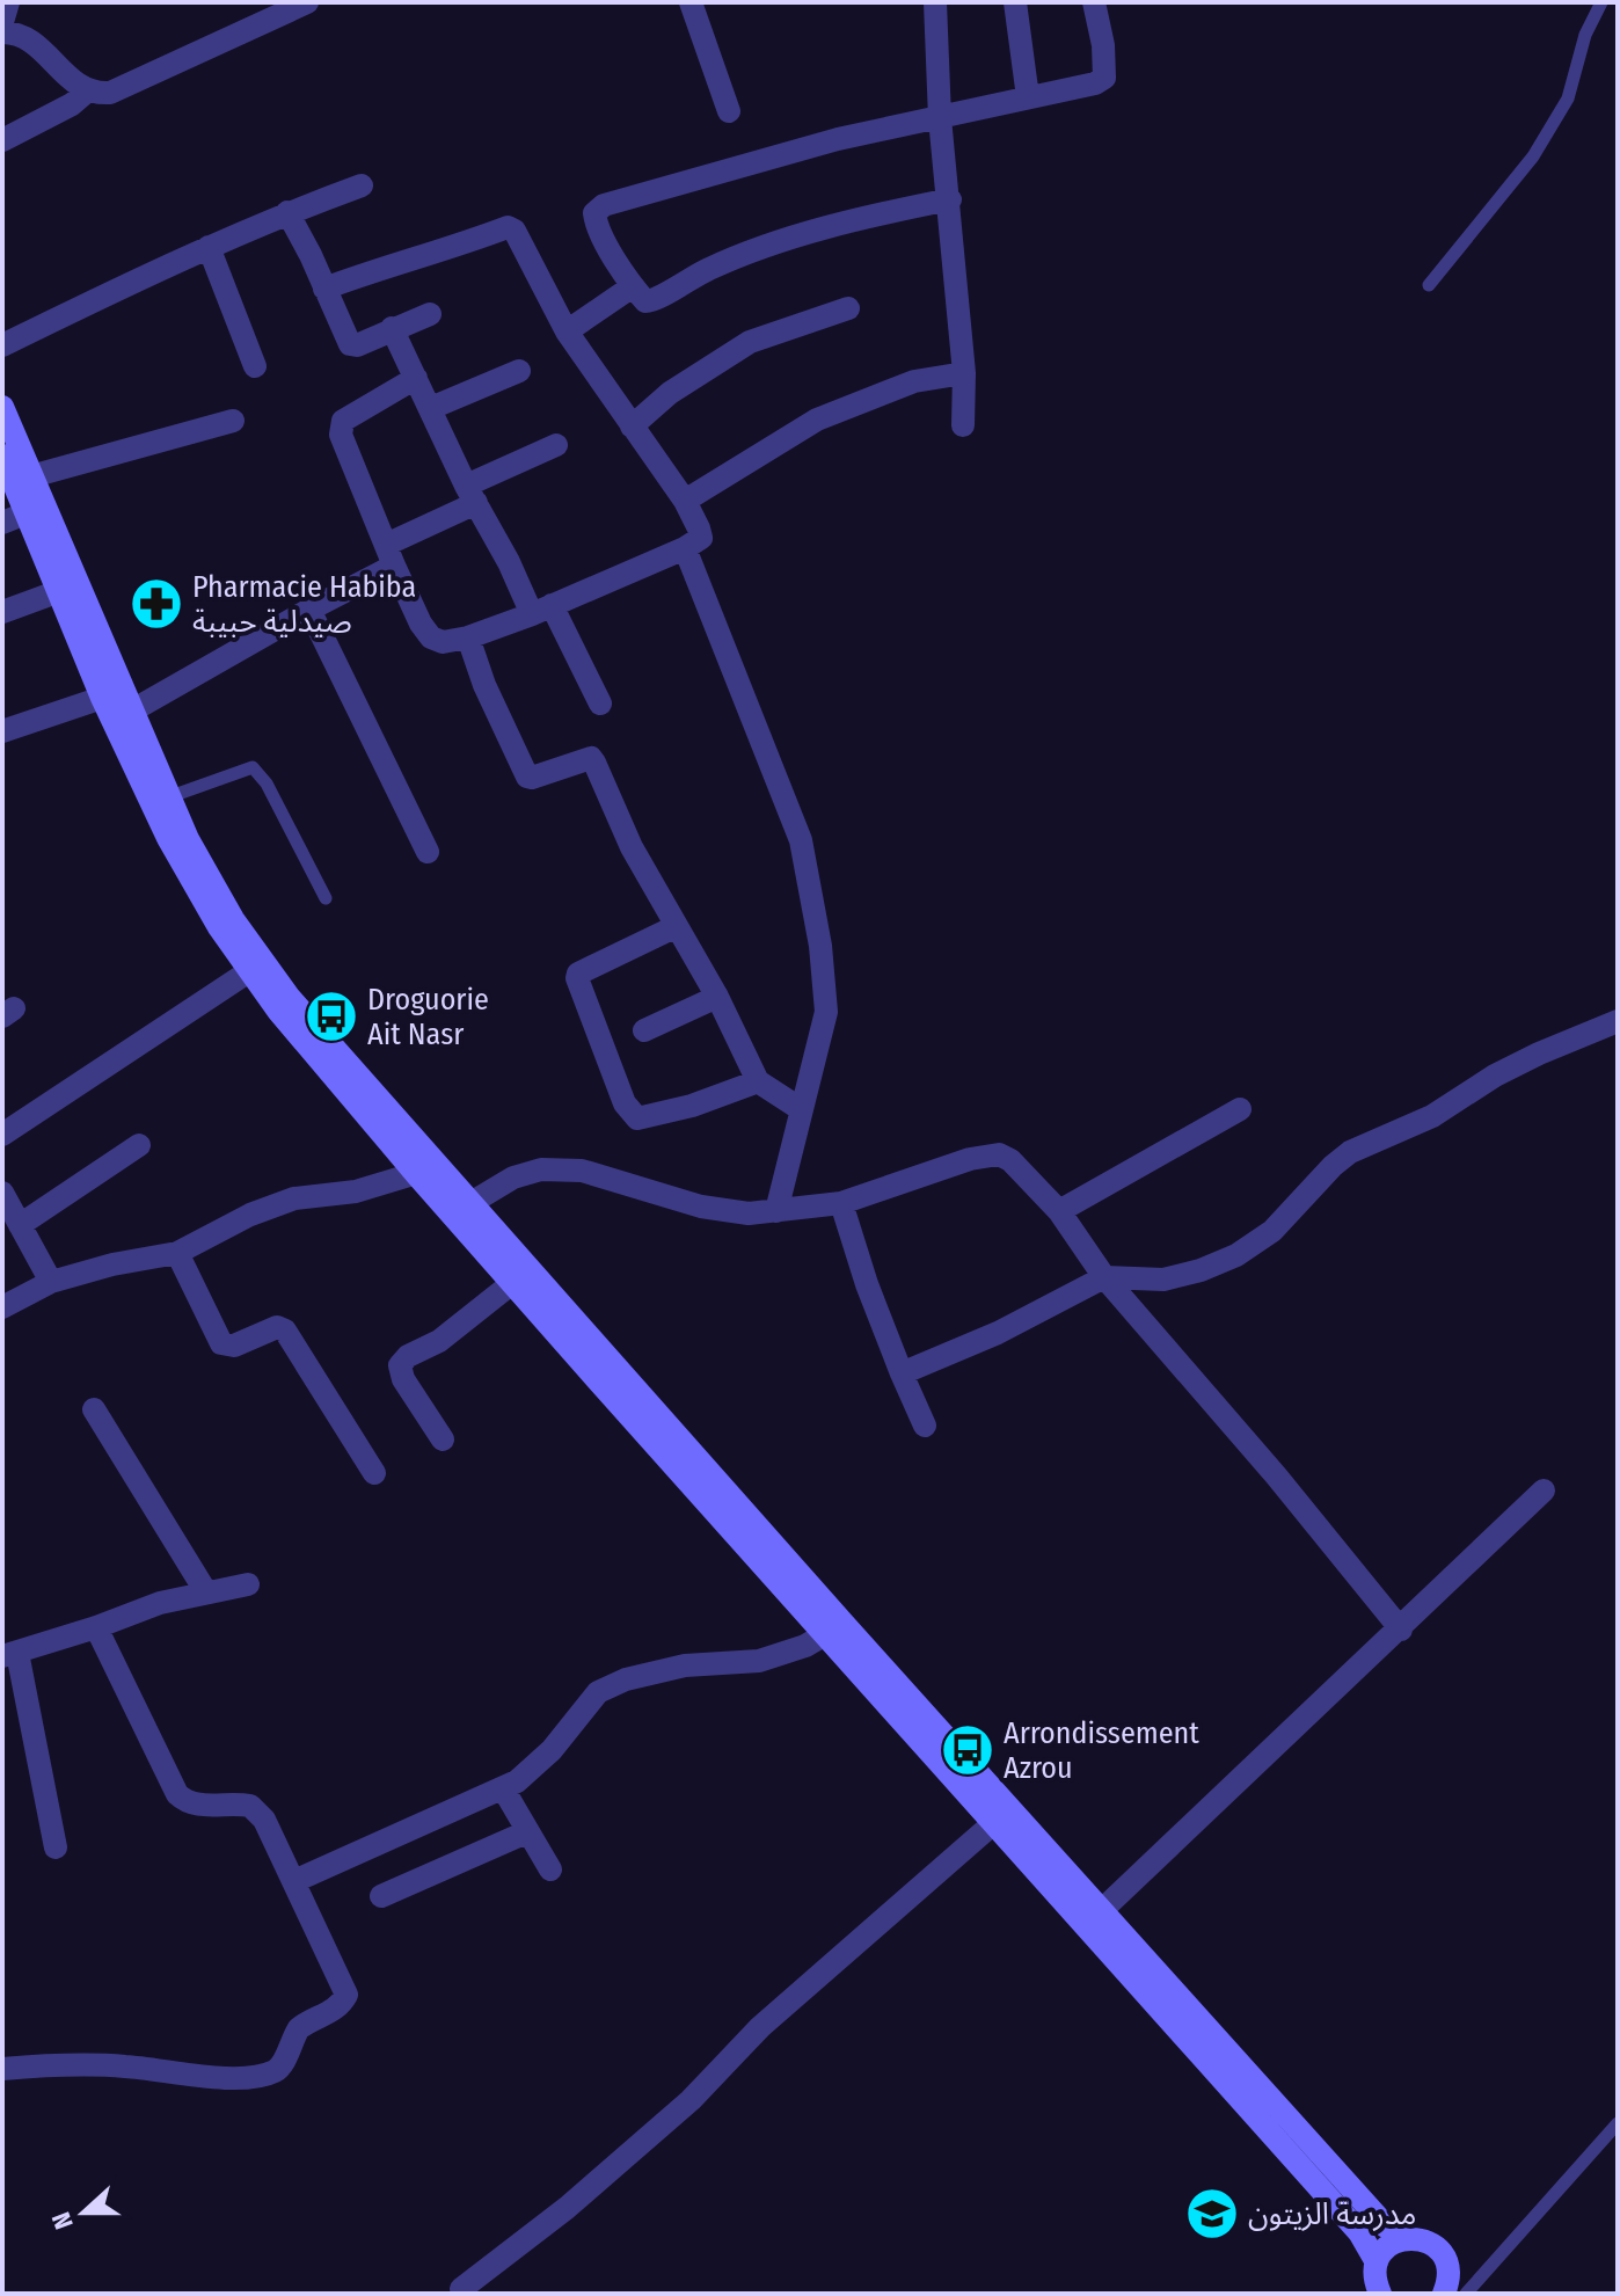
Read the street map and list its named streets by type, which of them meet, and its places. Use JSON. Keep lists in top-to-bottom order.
{
  "places": {
    "pharmacy": ["Pharmacie Habiba صيدلية حبيبة"],
    "bus stop": ["Droguorie Ait Nasr", "Arrondissement Azrou"],
    "school or university": ["مدرسة الزيتون"]
  },
  "north": "left"
}
